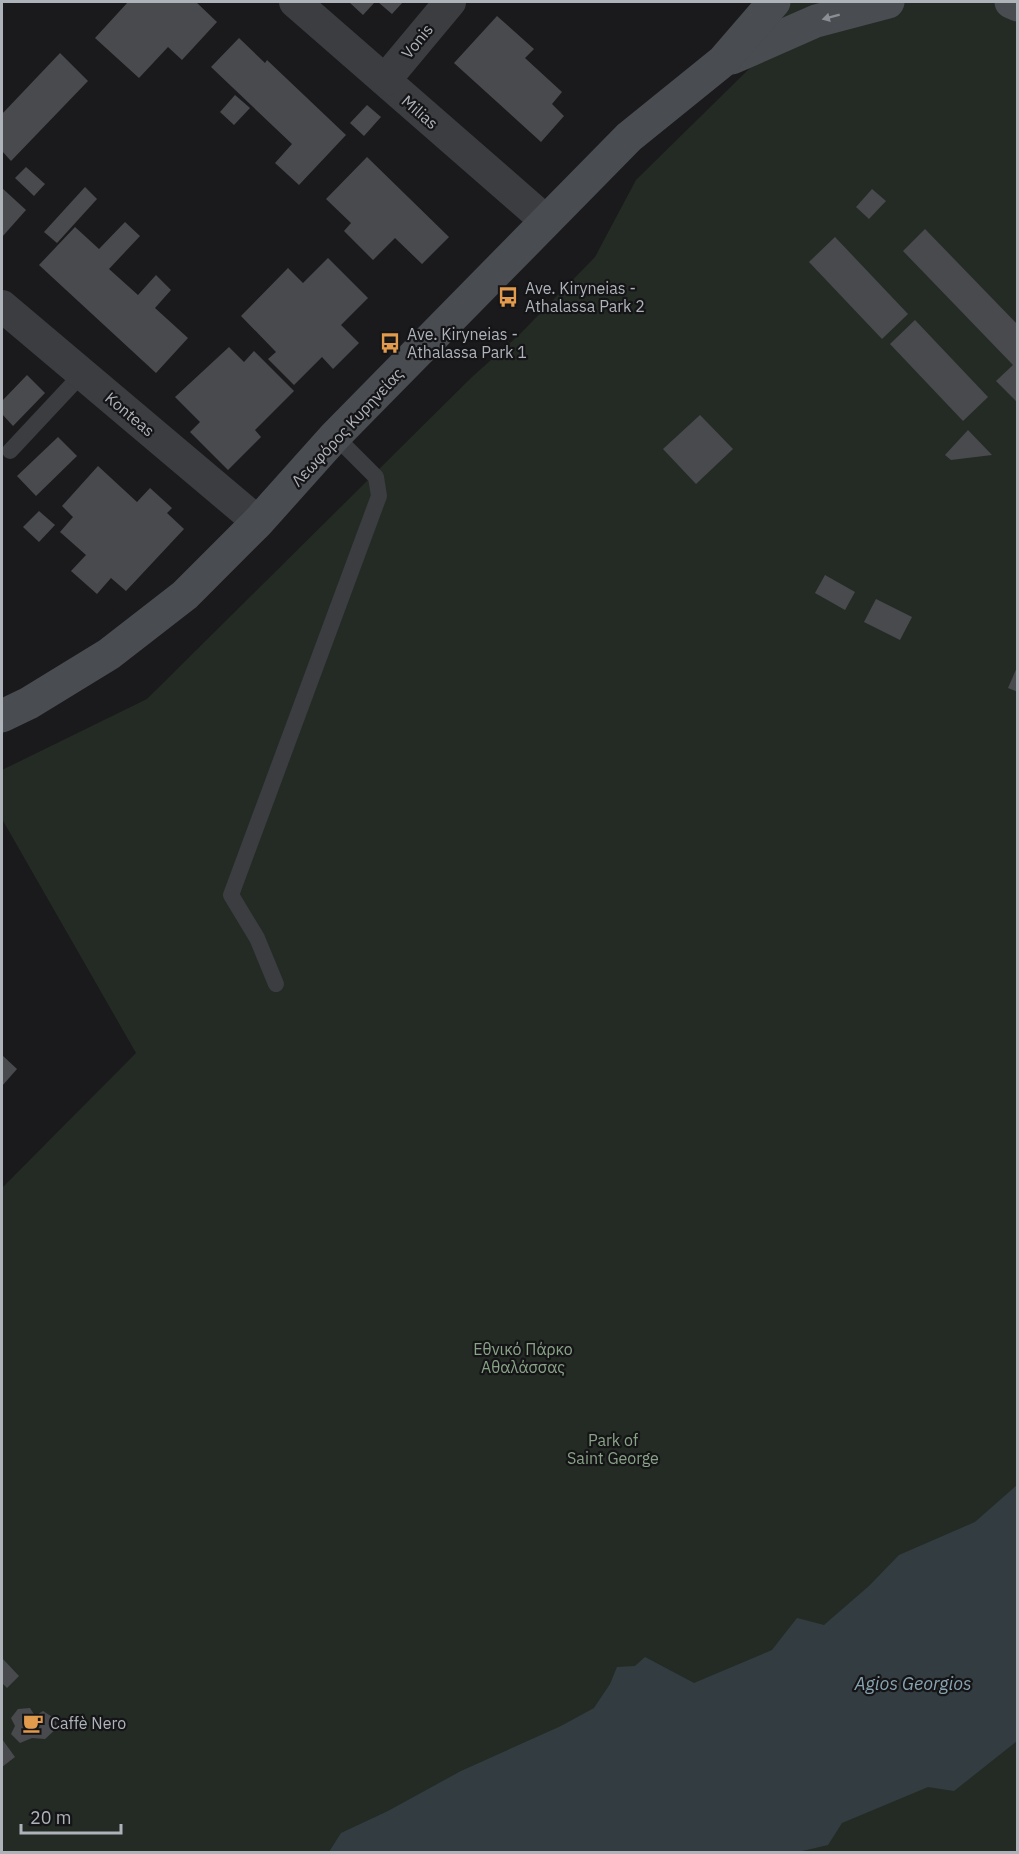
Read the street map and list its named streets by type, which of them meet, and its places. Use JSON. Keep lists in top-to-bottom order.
{
  "streets": {
    "main road": ["Λεωφόρος Κυρηνείας"],
    "street": ["Vonis", "Milias", "Konteas"]
  },
  "crossings": [
    ["Vonis", "Milias"],
    ["Milias", "Λεωφόρος Κυρηνείας"],
    ["Konteas", "Λεωφόρος Κυρηνείας"]
  ],
  "water": ["Agios Georgios"],
  "parks": ["Εθνικό Πάρκο Αθαλάσσας", "Park of Saint George"],
  "places": {
    "bus stop": ["Ave. Kiryneias - Athalassa Park 2", "Ave. Kiryneias - Athalassa Park 1"],
    "cafe": ["Caffè Nero"]
  },
  "scale_bar": "20 m"
}
